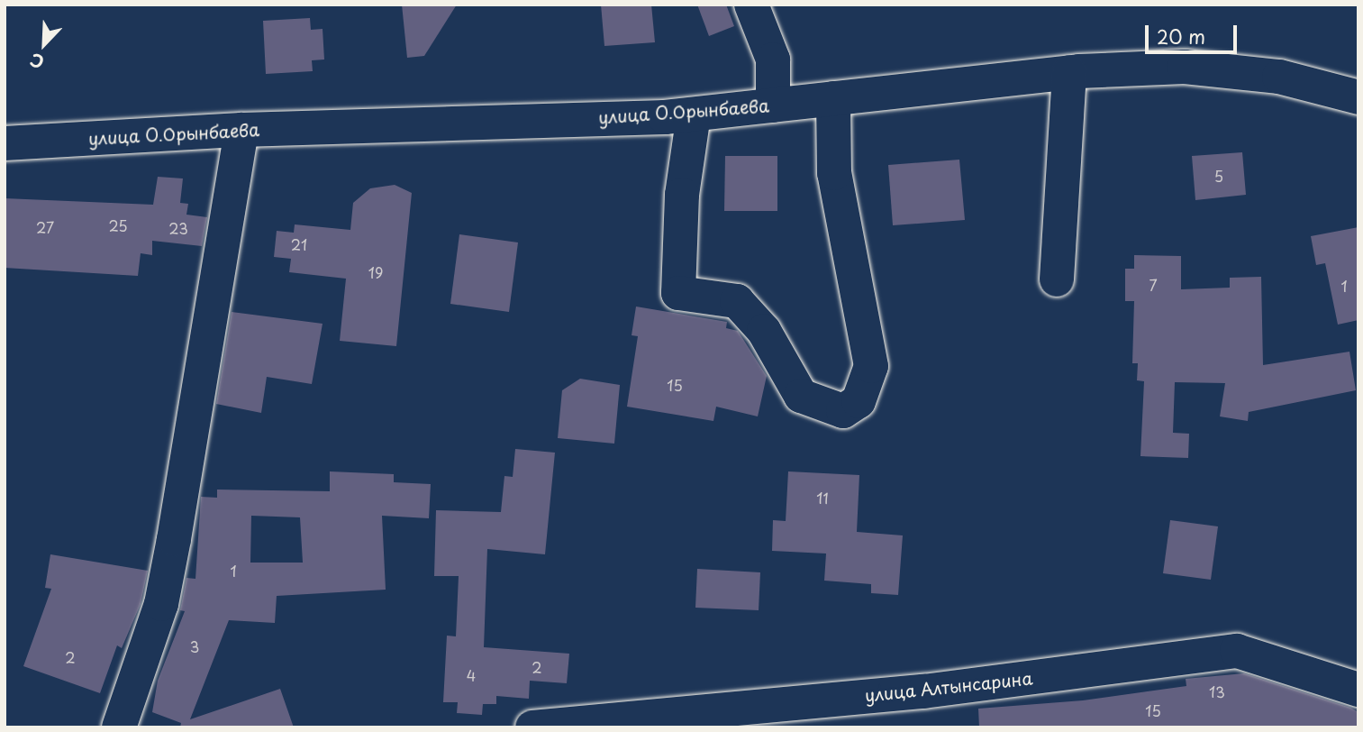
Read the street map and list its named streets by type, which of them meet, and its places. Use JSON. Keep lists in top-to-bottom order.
{
  "streets": {
    "street": ["улица О.Орынбаева", "улица Алтынсарина"]
  },
  "house_numbers": [
    "5",
    "25",
    "27",
    "23",
    "21",
    "19",
    "7",
    "1",
    "15",
    "11",
    "1",
    "3",
    "2",
    "2",
    "4",
    "13",
    "15"
  ],
  "scale_bar": "20 m",
  "north": "bottom left"
}
